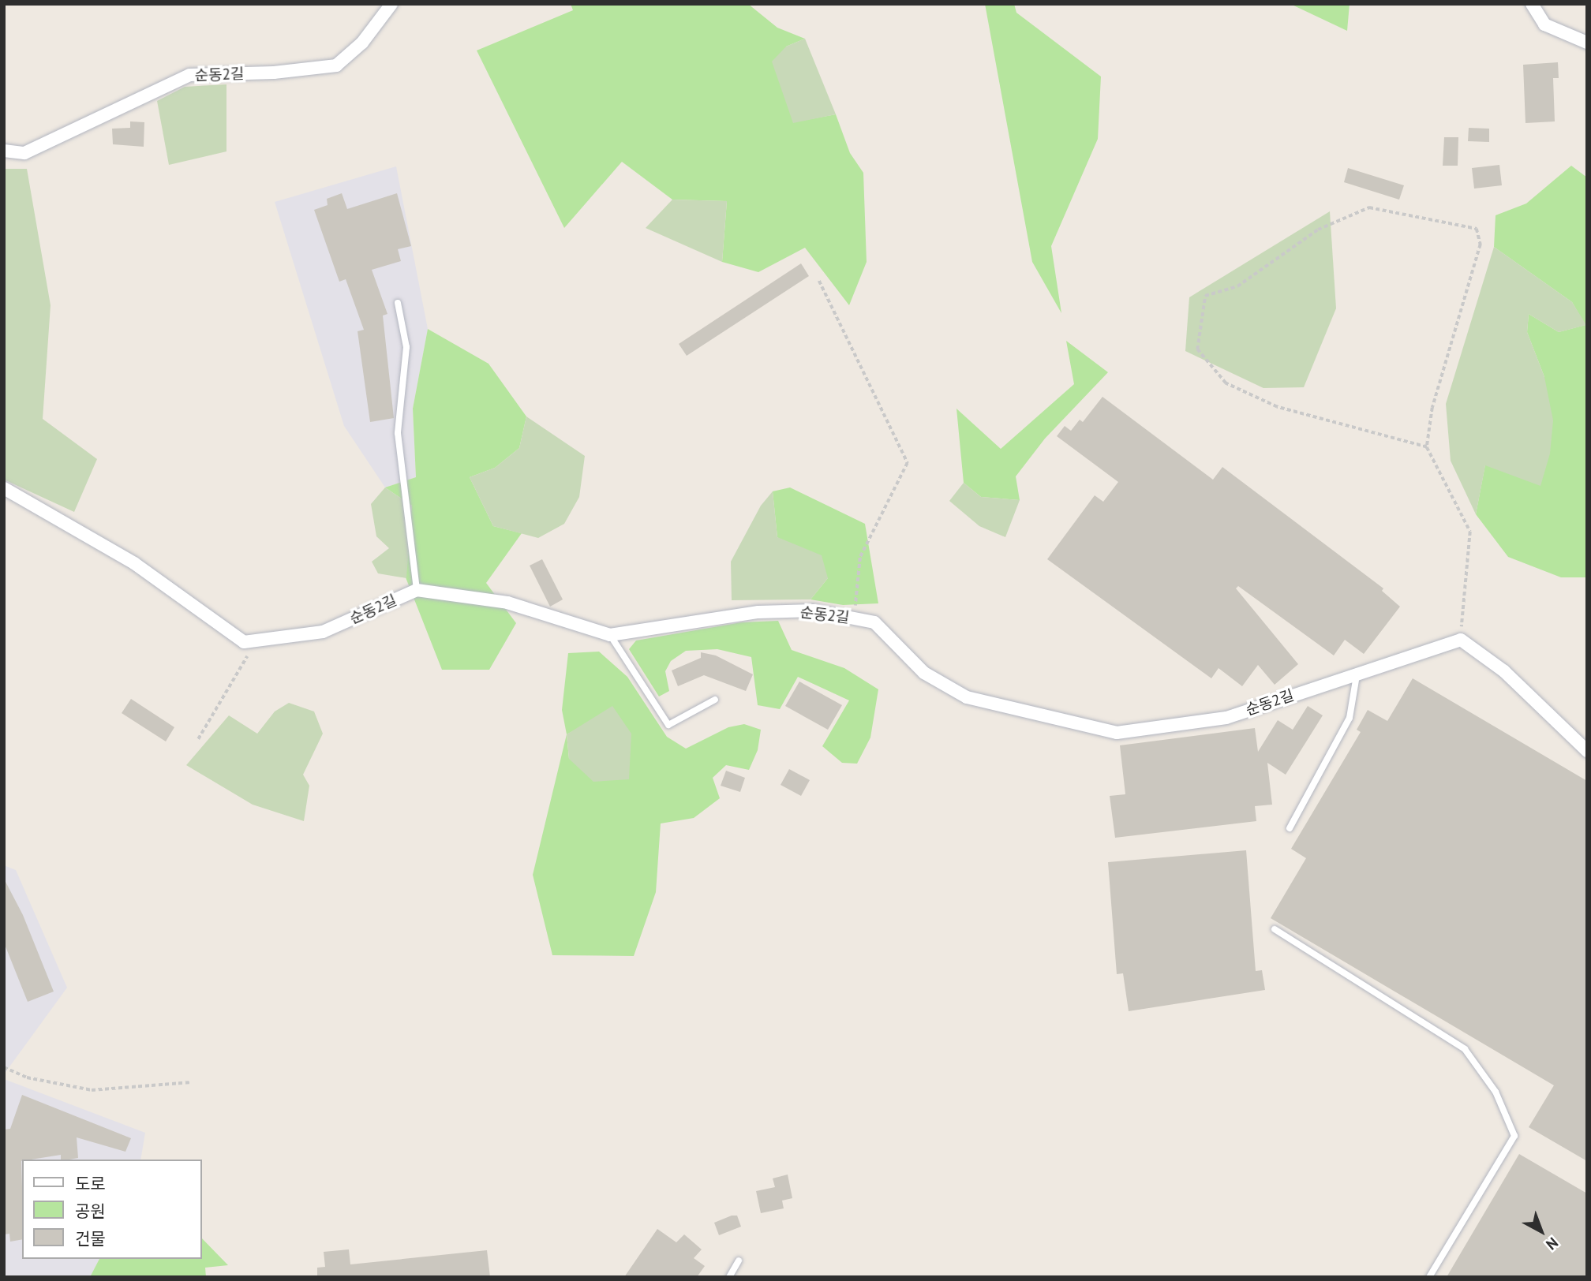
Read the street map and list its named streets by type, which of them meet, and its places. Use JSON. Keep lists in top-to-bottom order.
{
  "streets": {
    "street": ["순동2길"]
  },
  "legend": ["도로", "공원", "건물"],
  "north": "bottom right"
}
